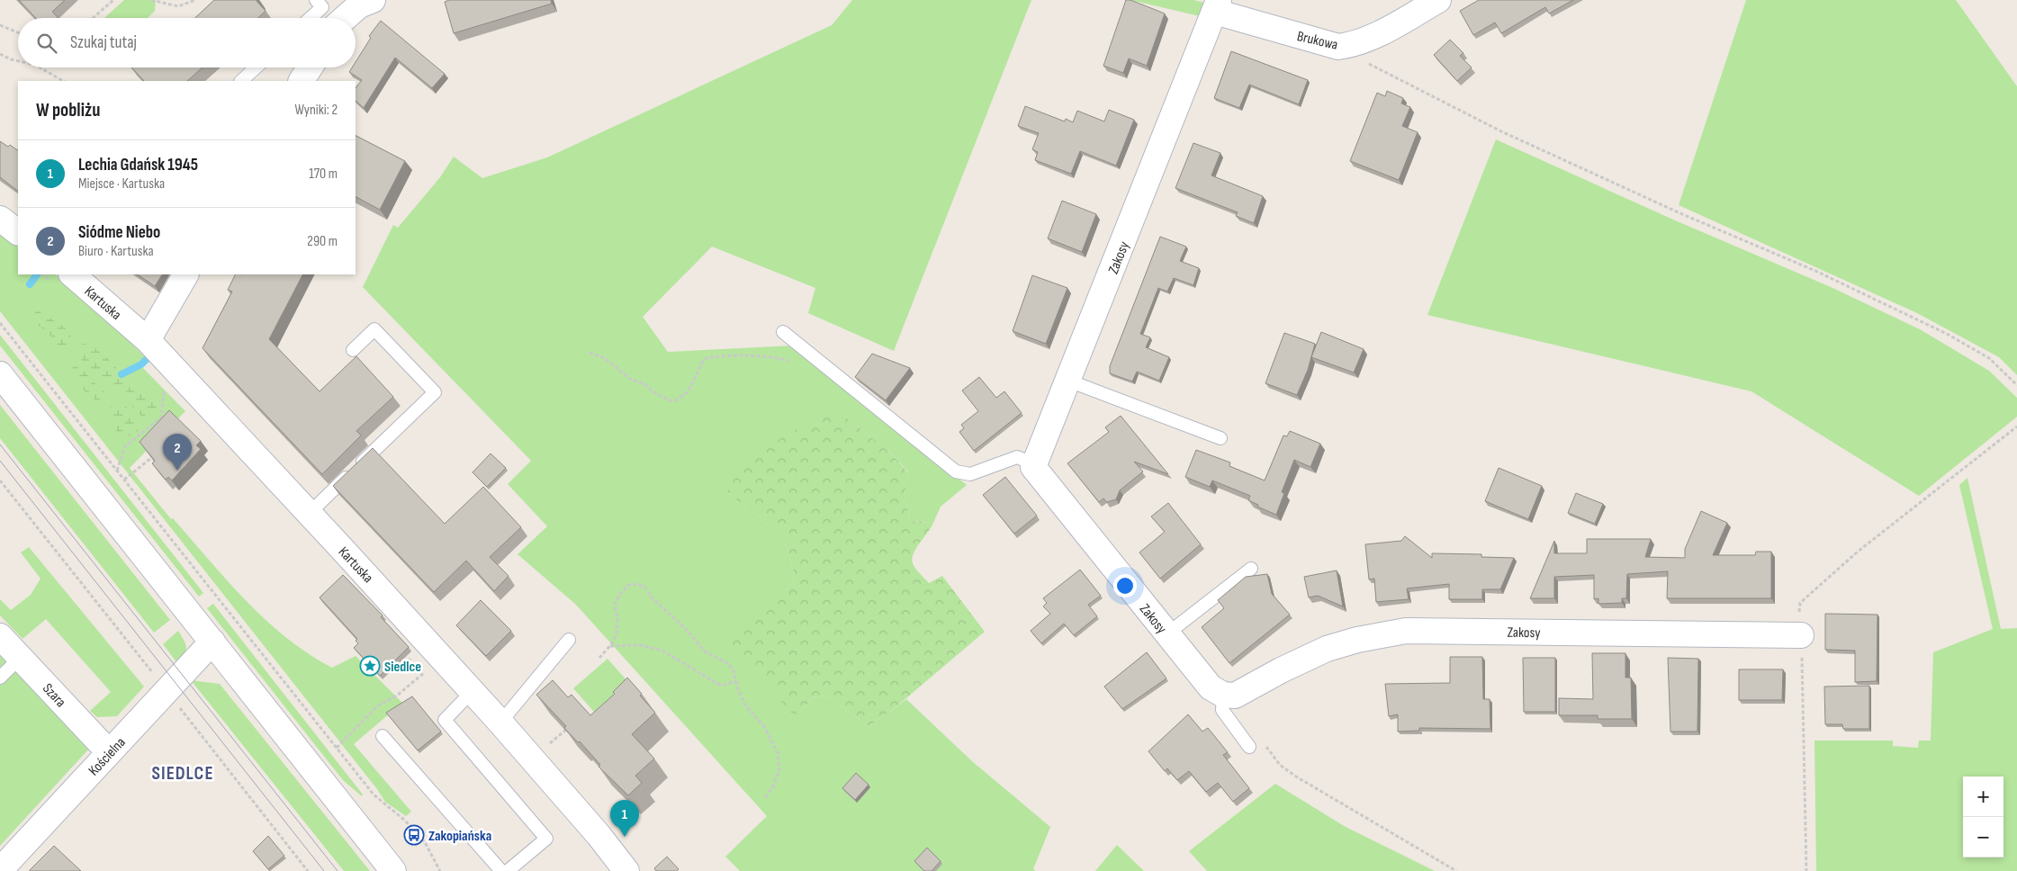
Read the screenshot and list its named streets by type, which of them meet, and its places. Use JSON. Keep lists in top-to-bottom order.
{
  "streets": {
    "street": [
      "Brukowa",
      "Zakosy",
      "Kartuska",
      "Szara",
      "Kościelna"
    ]
  },
  "crossings": [
    ["Brukowa", "Zakosy"],
    ["Szara", "Kościelna"]
  ],
  "districts": ["SIEDLCE"],
  "places": {
    "place": ["Siedlce"],
    "bus stop": ["Zakopiańska"]
  },
  "page": {
    "search": "Szukaj tutaj",
    "heading": ["W pobliżu", "Wyniki: 2"],
    "list": [
      {
        "mark": "1",
        "name": "Lechia Gdańsk 1945",
        "note": "Miejsce · Kartuska",
        "value": "170 m"
      },
      {
        "mark": "2",
        "name": "Siódme Niebo",
        "note": "Biuro · Kartuska",
        "value": "290 m"
      }
    ],
    "pins": ["2", "1"],
    "map_buttons": ["+", "−"]
  }
}
